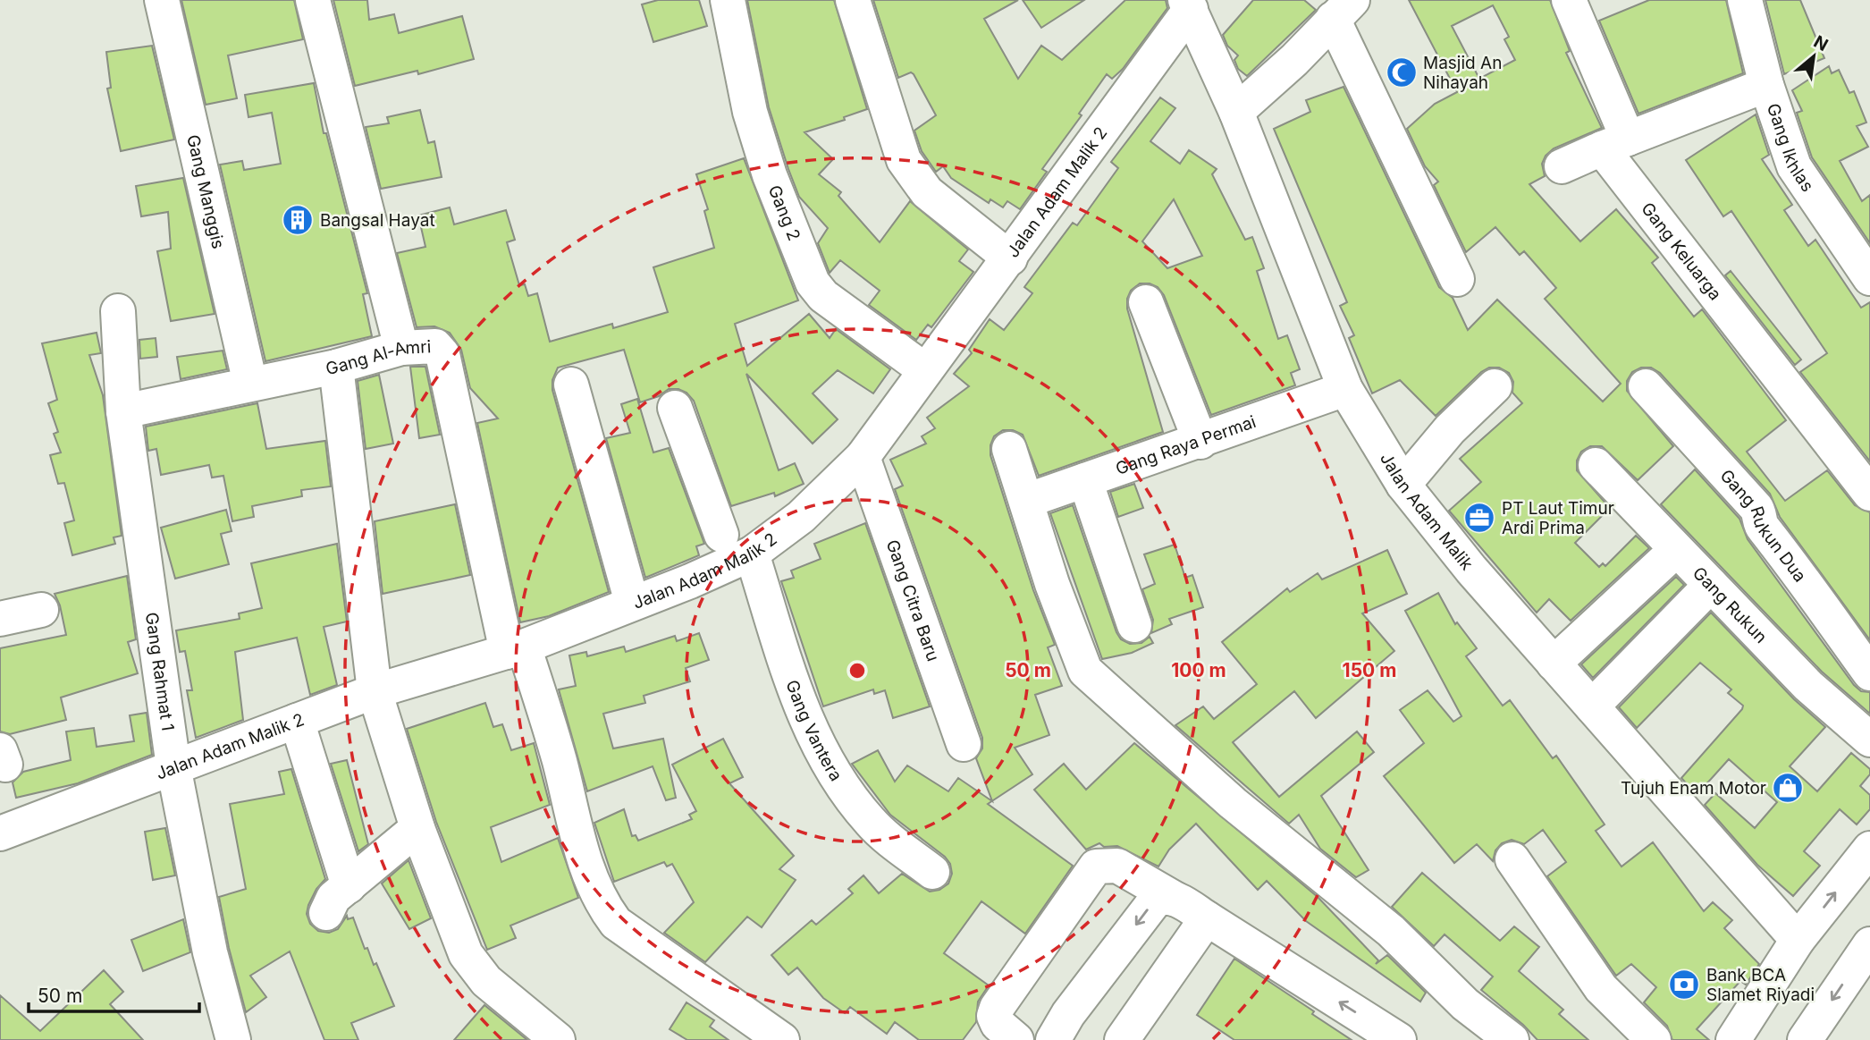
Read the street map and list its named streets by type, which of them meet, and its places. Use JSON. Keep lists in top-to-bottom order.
{
  "streets": {
    "main road": [
      "Gang Ikhlas",
      "Gang Manggis",
      "Jalan Adam Malik 2",
      "Gang 2",
      "Gang Keluarga",
      "Gang Al-Amri",
      "Gang Raya Permai",
      "Jalan Adam Malik",
      "Gang Rukun Dua",
      "Gang Citra Baru",
      "Gang Rukun",
      "Gang Rahmat 1",
      "Gang Vantera"
    ]
  },
  "crossings": [
    ["Gang Manggis", "Gang Al-Amri"],
    ["Jalan Adam Malik 2", "Gang 2"],
    ["Jalan Adam Malik 2", "Gang Al-Amri"],
    ["Jalan Adam Malik 2", "Jalan Adam Malik"],
    ["Jalan Adam Malik 2", "Gang Citra Baru"],
    ["Jalan Adam Malik 2", "Gang Rahmat 1"],
    ["Jalan Adam Malik 2", "Gang Vantera"],
    ["Gang Al-Amri", "Gang Rahmat 1"],
    ["Gang Raya Permai", "Jalan Adam Malik"]
  ],
  "places": {
    "mosque": ["Masjid An Nihayah"],
    "building": ["Bangsal Hayat"],
    "office": ["PT Laut Timur Ardi Prima"],
    "shop": ["Tujuh Enam Motor"],
    "bank": ["Bank BCA Slamet Riyadi"]
  },
  "scale_bar": "50 m",
  "north": "top right",
  "rings": ["50 m", "100 m", "150 m"]
}
